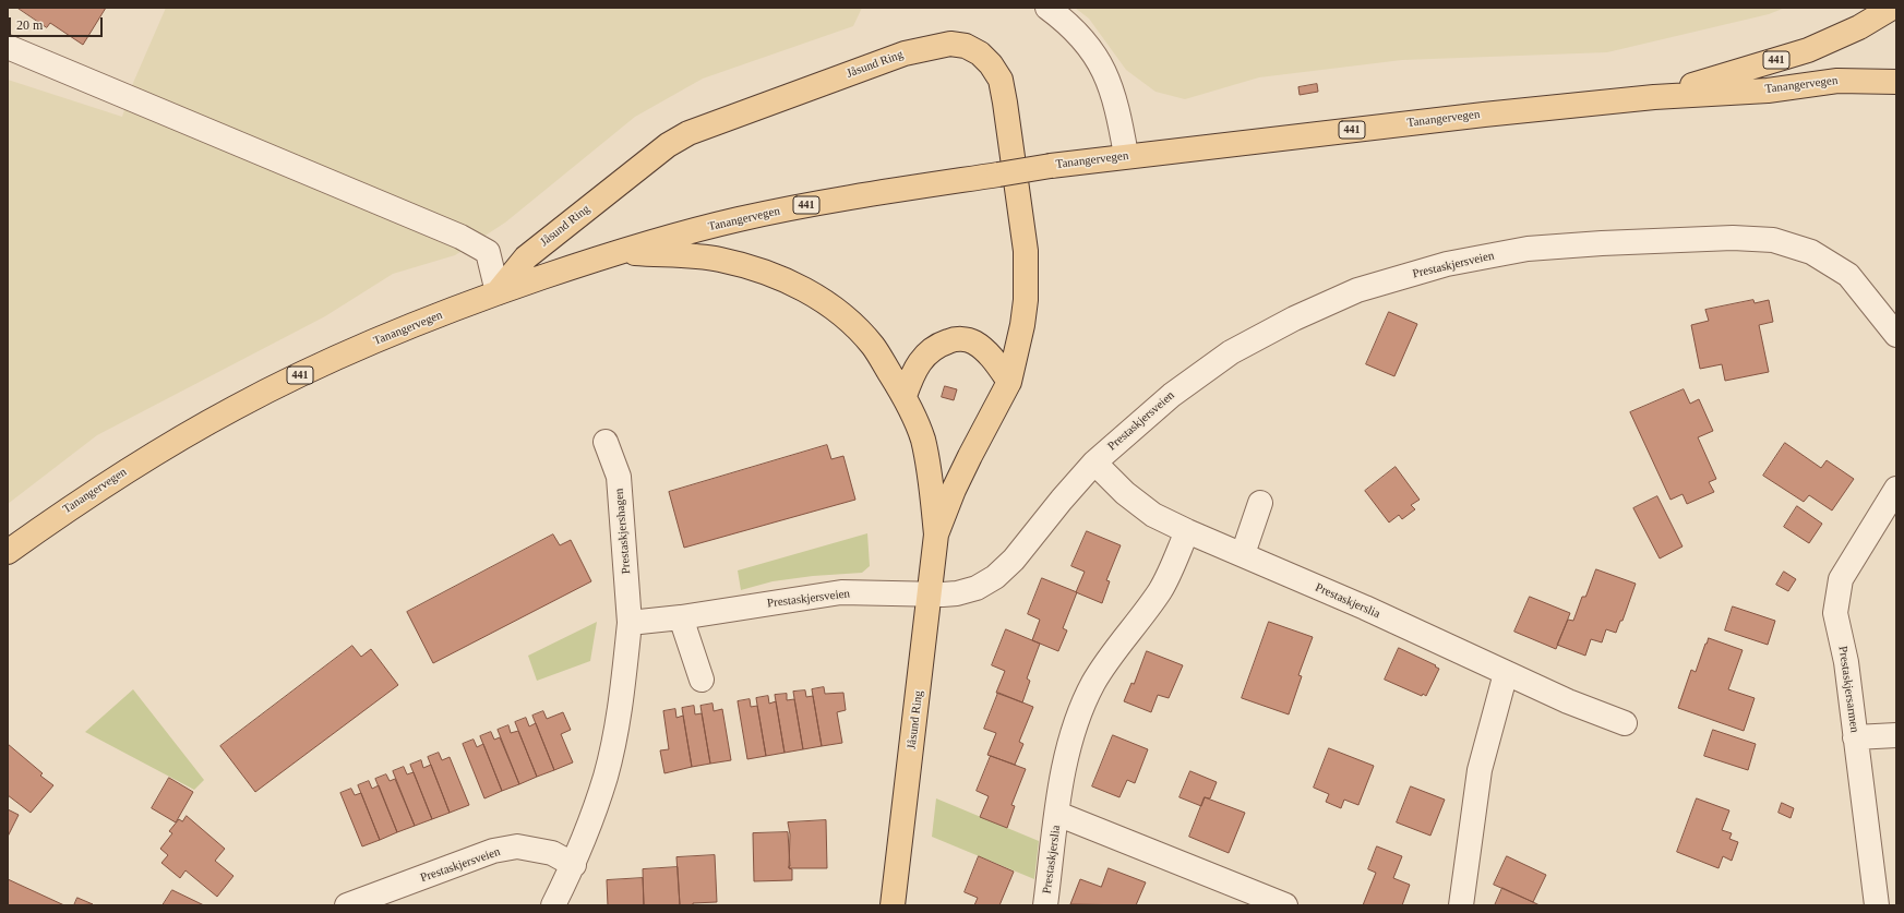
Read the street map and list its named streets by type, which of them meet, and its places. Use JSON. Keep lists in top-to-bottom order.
{
  "streets": {
    "main road": ["441", "Jåsund Ring", "Tanangervegen"],
    "street": [
      "Prestaskjersveien",
      "Prestaskjershagen",
      "Prestaskjerslia",
      "Prestaskjersarmen"
    ]
  },
  "crossings": [
    ["Jåsund Ring", "Tanangervegen"],
    ["Jåsund Ring", "Prestaskjersveien"],
    ["Prestaskjersveien", "Prestaskjershagen"],
    ["Prestaskjersveien", "Prestaskjerslia"]
  ],
  "scale_bar": "20 m"
}
